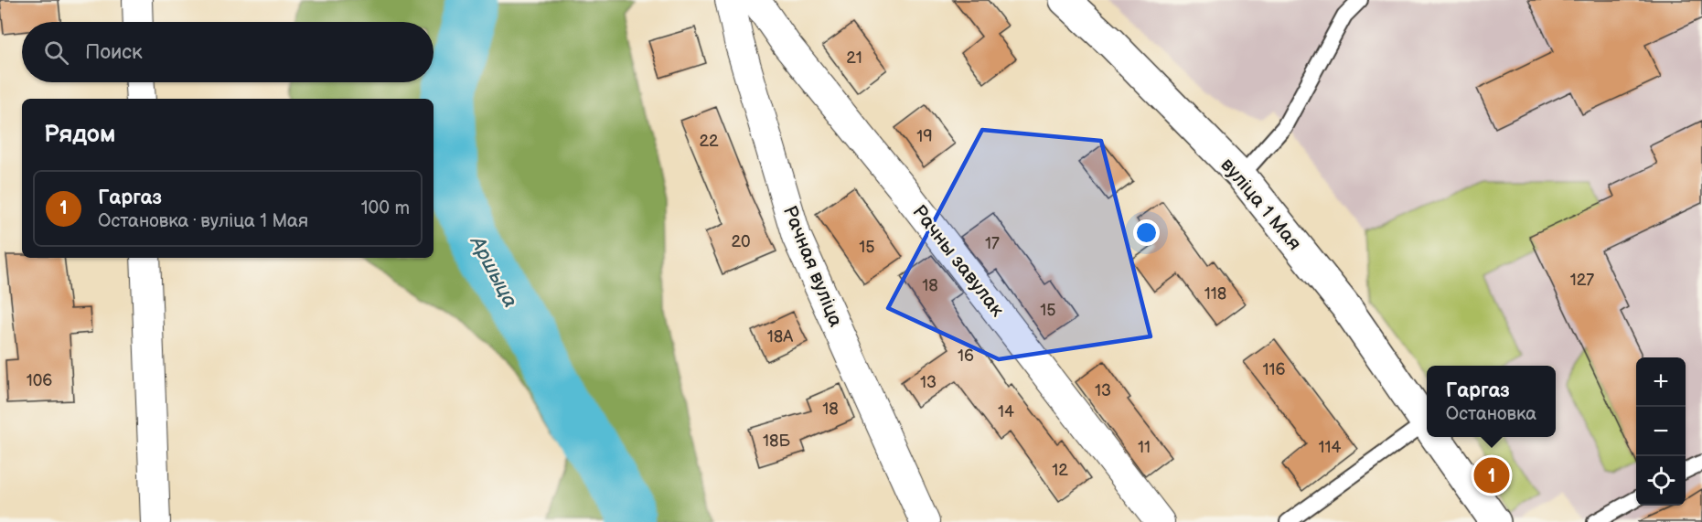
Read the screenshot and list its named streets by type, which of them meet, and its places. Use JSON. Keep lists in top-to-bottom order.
{
  "streets": {
    "street": ["вуліца 1 Мая", "Рачны завулак", "Рачная вуліца"]
  },
  "water": ["Аршыца"],
  "house_numbers": [
    "21",
    "19",
    "22",
    "20",
    "17",
    "15",
    "127",
    "18",
    "118",
    "15",
    "18А",
    "16",
    "116",
    "106",
    "13",
    "13",
    "18",
    "14",
    "18Б",
    "11",
    "114",
    "12"
  ],
  "page": {
    "search": "Поиск",
    "heading": "Рядом",
    "list": [
      {
        "mark": "1",
        "name": "Гаргаз",
        "note": "Остановка · вуліца 1 Мая",
        "value": "100 m"
      }
    ],
    "map_buttons": ["+", "−"],
    "popup": ["Гаргаз", "Остановка"],
    "pins": "1"
  }
}
